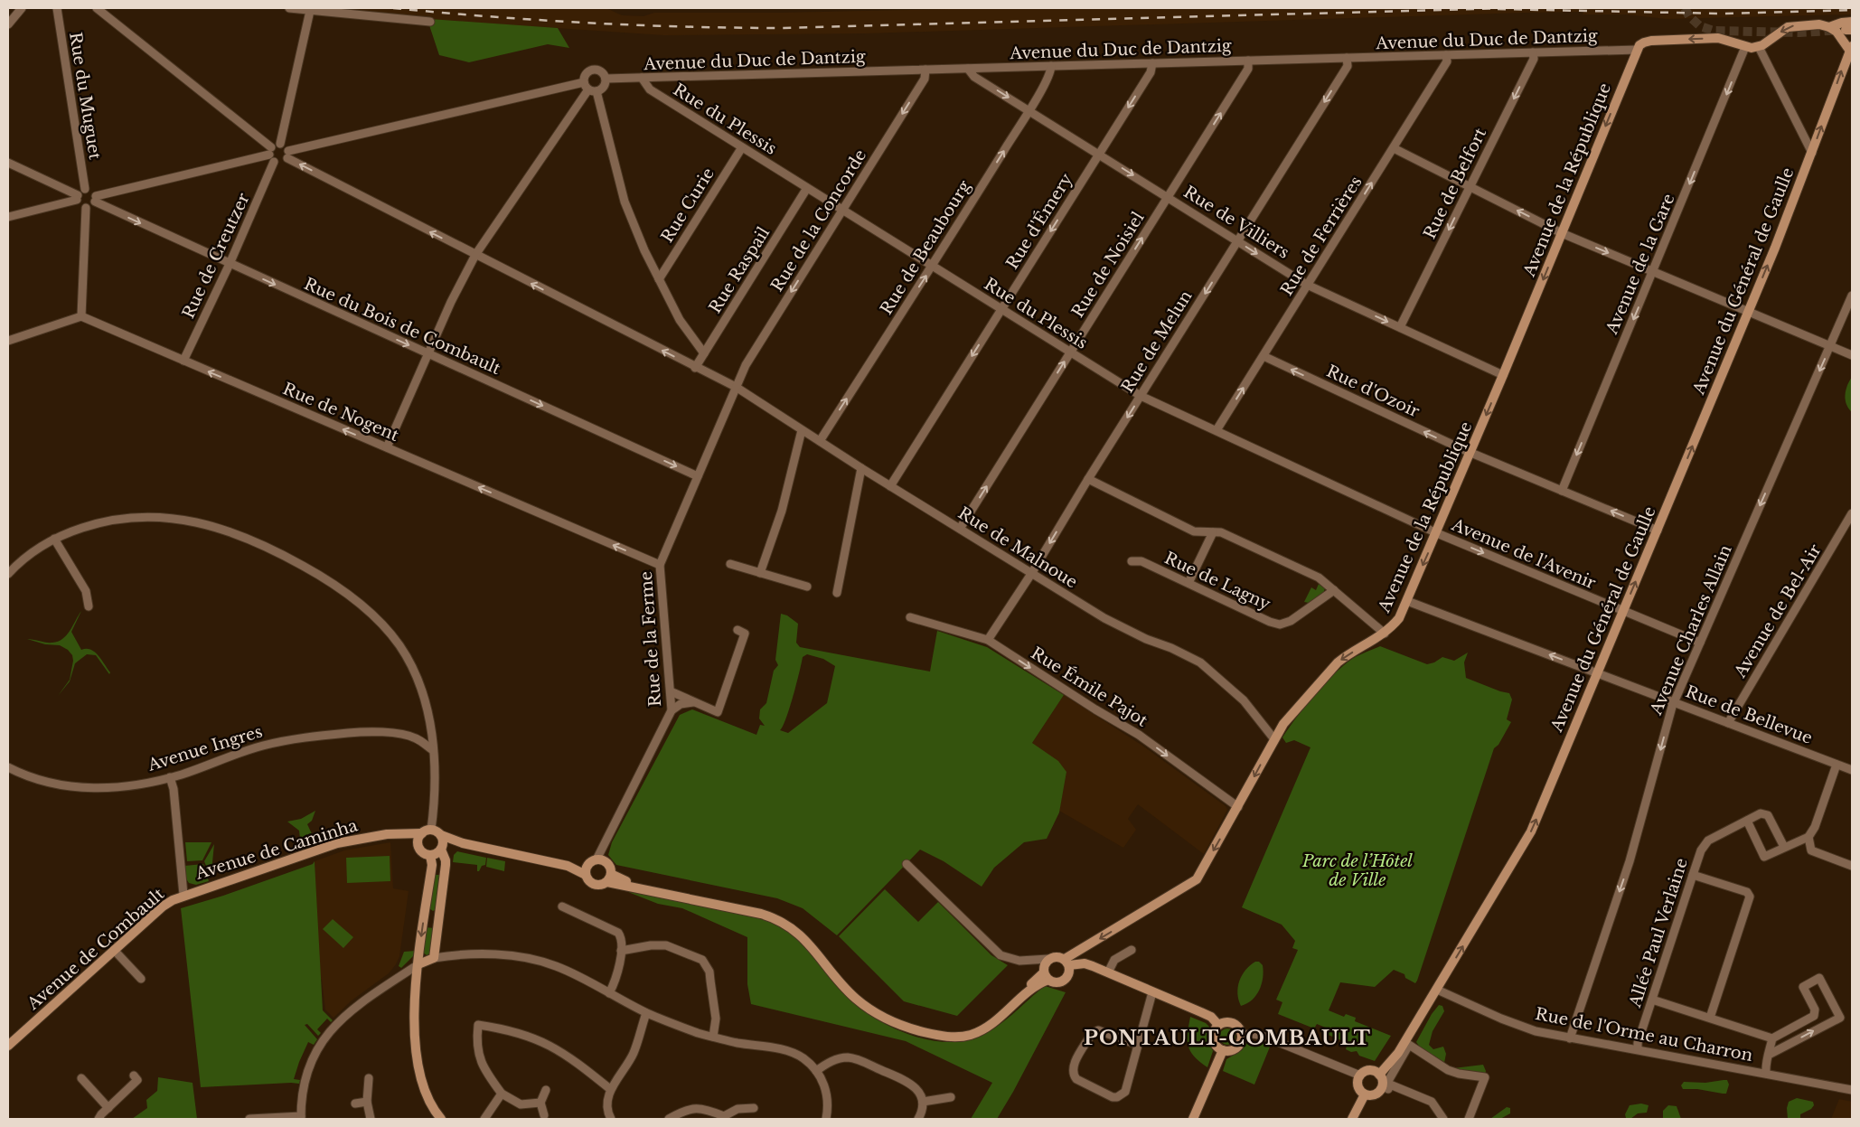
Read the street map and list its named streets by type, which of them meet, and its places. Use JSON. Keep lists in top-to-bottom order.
{
  "streets": {
    "street": [
      "Avenue du Duc de Dantzig",
      "Rue du Muguet",
      "Rue du Plessis",
      "Avenue de la République",
      "Rue de Belfort",
      "Rue Curie",
      "Rue de la Concorde",
      "Rue d'Émery",
      "Rue de Villiers",
      "Rue de Ferrières",
      "Rue de Beaubourg",
      "Rue de Creutzer",
      "Avenue de la Gare",
      "Rue de Noisiel",
      "Rue Raspail",
      "Avenue du Général de Gaulle",
      "Rue du Bois de Combault",
      "Rue de Melun",
      "Rue d'Ozoir",
      "Rue de Nogent",
      "Rue de Malnoue",
      "Avenue de l'Avenir",
      "Rue de Lagny",
      "Avenue de Bel-Air",
      "Avenue Charles Allain",
      "Rue de la Ferme",
      "Rue Émile Pajot",
      "Rue de Bellevue",
      "Avenue Ingres",
      "Avenue de Caminha",
      "Allée Paul Verlaine",
      "Avenue de Combault",
      "Rue de l'Orme au Charron"
    ]
  },
  "crossings": [
    ["Avenue du Duc de Dantzig", "Rue du Plessis"],
    ["Avenue du Duc de Dantzig", "Avenue de la République"],
    ["Avenue du Duc de Dantzig", "Rue de Belfort"],
    ["Avenue du Duc de Dantzig", "Rue de la Concorde"],
    ["Avenue du Duc de Dantzig", "Rue d'Émery"],
    ["Avenue du Duc de Dantzig", "Rue de Villiers"],
    ["Avenue du Duc de Dantzig", "Rue de Ferrières"],
    ["Avenue du Duc de Dantzig", "Rue de Beaubourg"],
    ["Avenue du Duc de Dantzig", "Rue de Noisiel"],
    ["Avenue du Duc de Dantzig", "Rue de Melun"],
    ["Rue du Muguet", "Rue du Bois de Combault"],
    ["Rue du Plessis", "Avenue de la République"],
    ["Rue du Plessis", "Rue Curie"],
    ["Rue du Plessis", "Rue de la Concorde"],
    ["Rue du Plessis", "Rue d'Émery"],
    ["Rue du Plessis", "Rue de Ferrières"],
    ["Rue du Plessis", "Rue de Beaubourg"],
    ["Rue du Plessis", "Rue de Noisiel"],
    ["Rue du Plessis", "Rue Raspail"],
    ["Rue du Plessis", "Rue de Melun"],
    ["Rue du Plessis", "Avenue de l'Avenir"],
    ["Avenue de la République", "Rue de Villiers"],
    ["Avenue de la République", "Rue d'Ozoir"],
    ["Avenue de la République", "Rue de Malnoue"],
    ["Avenue de la République", "Avenue de l'Avenir"],
    ["Avenue de la République", "Rue Émile Pajot"],
    ["Avenue de la République", "Rue de Bellevue"],
    ["Rue de Belfort", "Rue de Villiers"],
    ["Rue de la Concorde", "Rue de Malnoue"],
    ["Rue de la Concorde", "Rue de la Ferme"],
    ["Rue d'Émery", "Rue de Villiers"],
    ["Rue d'Émery", "Rue de Malnoue"],
    ["Rue de Villiers", "Rue de Ferrières"],
    ["Rue de Villiers", "Rue de Beaubourg"],
    ["Rue de Villiers", "Rue de Noisiel"],
    ["Rue de Villiers", "Rue de Melun"],
    ["Rue de Ferrières", "Rue d'Ozoir"],
    ["Rue de Beaubourg", "Rue de Malnoue"],
    ["Rue de Creutzer", "Rue du Bois de Combault"],
    ["Rue de Creutzer", "Rue de Nogent"],
    ["Avenue de la Gare", "Rue d'Ozoir"],
    ["Rue de Noisiel", "Rue de Malnoue"],
    ["Avenue du Général de Gaulle", "Rue d'Ozoir"],
    ["Avenue du Général de Gaulle", "Avenue de l'Avenir"],
    ["Avenue du Général de Gaulle", "Rue de Bellevue"],
    ["Avenue du Général de Gaulle", "Rue de l'Orme au Charron"],
    ["Rue du Bois de Combault", "Rue de la Ferme"],
    ["Rue de Melun", "Rue de Malnoue"],
    ["Rue de Melun", "Rue Émile Pajot"],
    ["Rue de Nogent", "Rue de la Ferme"],
    ["Rue de Malnoue", "Rue de la Ferme"],
    ["Avenue de l'Avenir", "Avenue Charles Allain"],
    ["Avenue de Bel-Air", "Rue de Bellevue"],
    ["Avenue Charles Allain", "Rue de Bellevue"],
    ["Avenue Charles Allain", "Rue de l'Orme au Charron"],
    ["Avenue de Caminha", "Avenue de Combault"],
    ["Allée Paul Verlaine", "Rue de l'Orme au Charron"]
  ],
  "one_way": [
    "Avenue de la République",
    "Rue de Belfort",
    "Rue de la Concorde",
    "Rue d'Émery",
    "Rue de Villiers",
    "Rue de Ferrières",
    "Rue de Beaubourg",
    "Avenue de la Gare",
    "Rue de Noisiel",
    "Avenue du Général de Gaulle",
    "Rue du Bois de Combault",
    "Rue de Melun",
    "Rue d'Ozoir",
    "Rue de Nogent",
    "Avenue de l'Avenir",
    "Avenue Charles Allain",
    "Rue Émile Pajot",
    "Rue de Bellevue"
  ],
  "districts": ["PONTAULT-COMBAULT"],
  "parks": ["Parc de l’Hôtel de Ville"]
}
